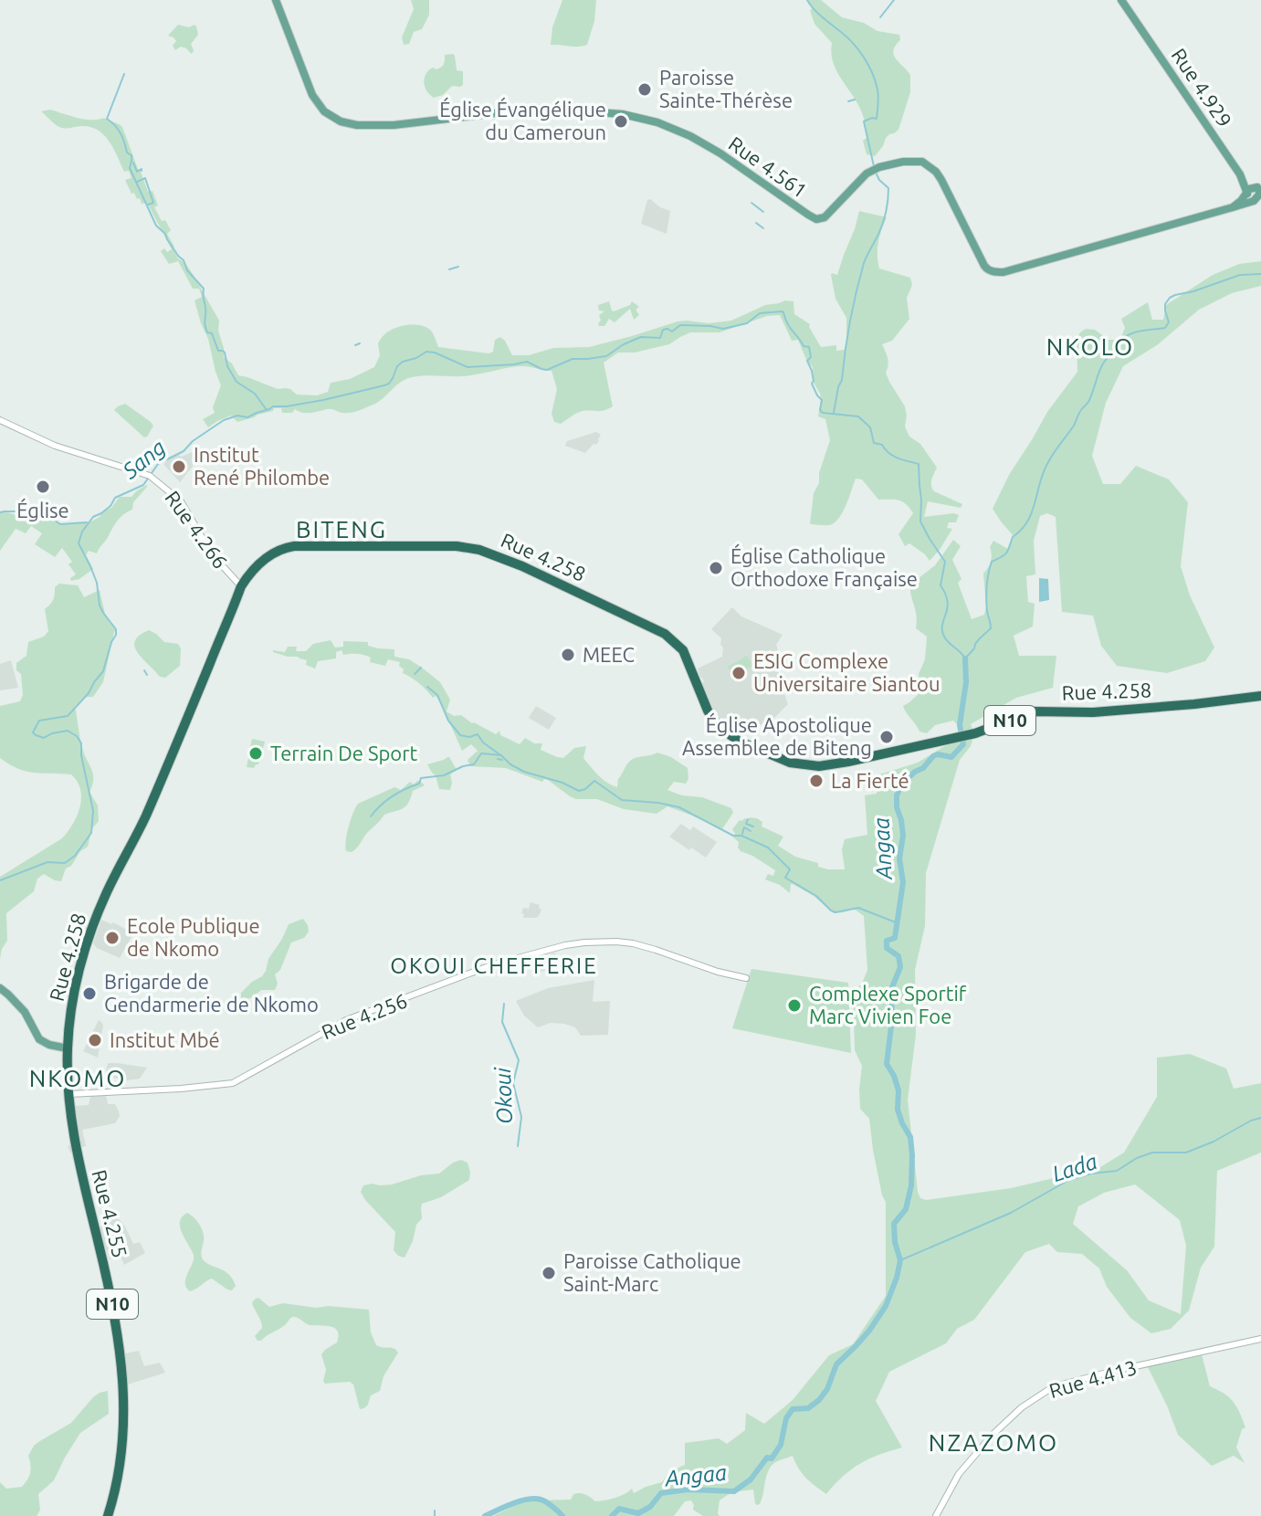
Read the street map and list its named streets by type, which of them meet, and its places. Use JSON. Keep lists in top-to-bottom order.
{
  "streets": {
    "highway": ["Rue 4.258", "N10", "Rue 4.255"],
    "main road": ["Rue 4.929", "Rue 4.561"],
    "street": ["Rue 4.266", "Rue 4.256", "Rue 4.413"]
  },
  "crossings": [
    ["Rue 4.929", "Rue 4.561"],
    ["Rue 4.266", "Rue 4.258"],
    ["Rue 4.258", "Rue 4.255"],
    ["Rue 4.256", "Rue 4.255"]
  ],
  "districts": [
    "NKOLO",
    "BITENG",
    "OKOUI CHEFFERIE",
    "NKOMO",
    "NZAZOMO"
  ],
  "water": [
    "Sang",
    "Angaa",
    "Okoui",
    "Lada"
  ],
  "places": [
    "Paroisse Sainte-Thérèse",
    "Église Évangélique du Cameroun",
    "Institut René Philombe",
    "Église",
    "Église Catholique Orthodoxe Française",
    "MEEC",
    "ESIG Complexe Universitaire Siantou",
    "Église Apostolique Assemblee de Biteng",
    "Terrain De Sport",
    "La Fierté",
    "Ecole Publique de Nkomo",
    "Brigarde de Gendarmerie de Nkomo",
    "Complexe Sportif Marc Vivien Foe",
    "Institut Mbé",
    "Paroisse Catholique Saint-Marc"
  ]
}
